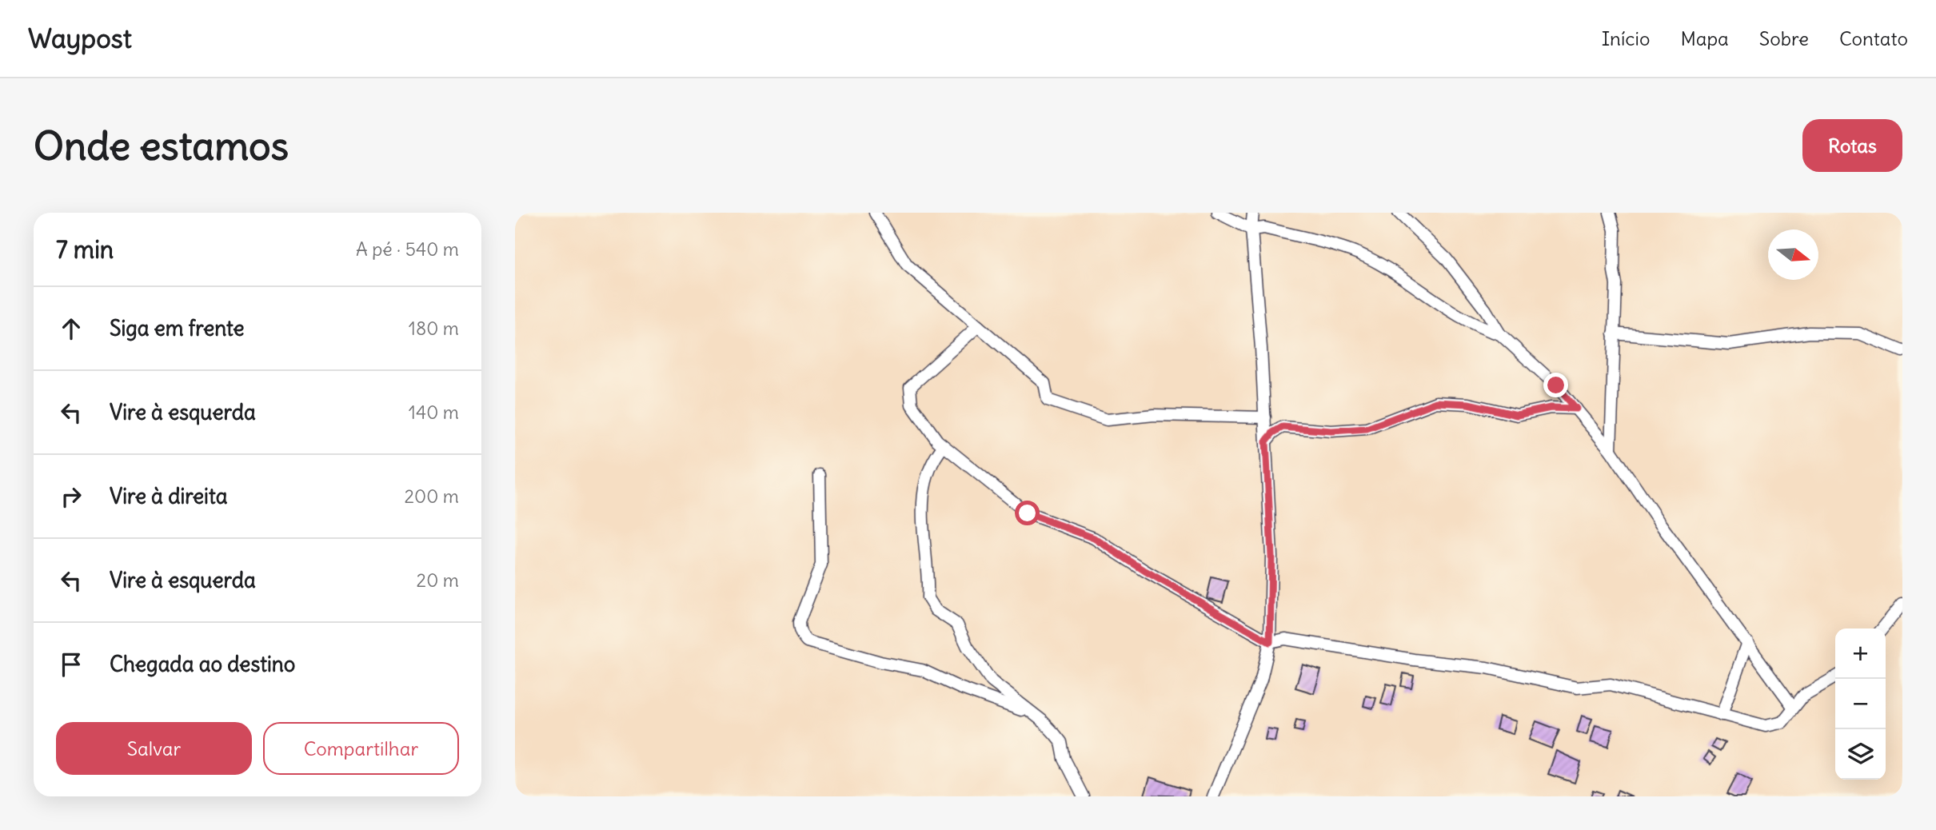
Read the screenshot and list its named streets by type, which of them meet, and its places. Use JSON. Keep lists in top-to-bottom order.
{
  "north": "right",
  "page": {
    "header": "Waypost",
    "nav": [
      "Início",
      "Mapa",
      "Sobre",
      "Contato"
    ],
    "buttons": [
      "Rotas",
      ["Salvar", "Compartilhar"]
    ],
    "title": "Onde estamos",
    "heading": ["7 min", "A pé · 540 m"],
    "list": [
      ["Siga em frente", "180 m"],
      ["Vire à esquerda", "140 m"],
      ["Vire à direita", "200 m"],
      ["Vire à esquerda", "20 m"],
      "Chegada ao destino"
    ],
    "map_buttons": ["+", "−"]
  }
}
